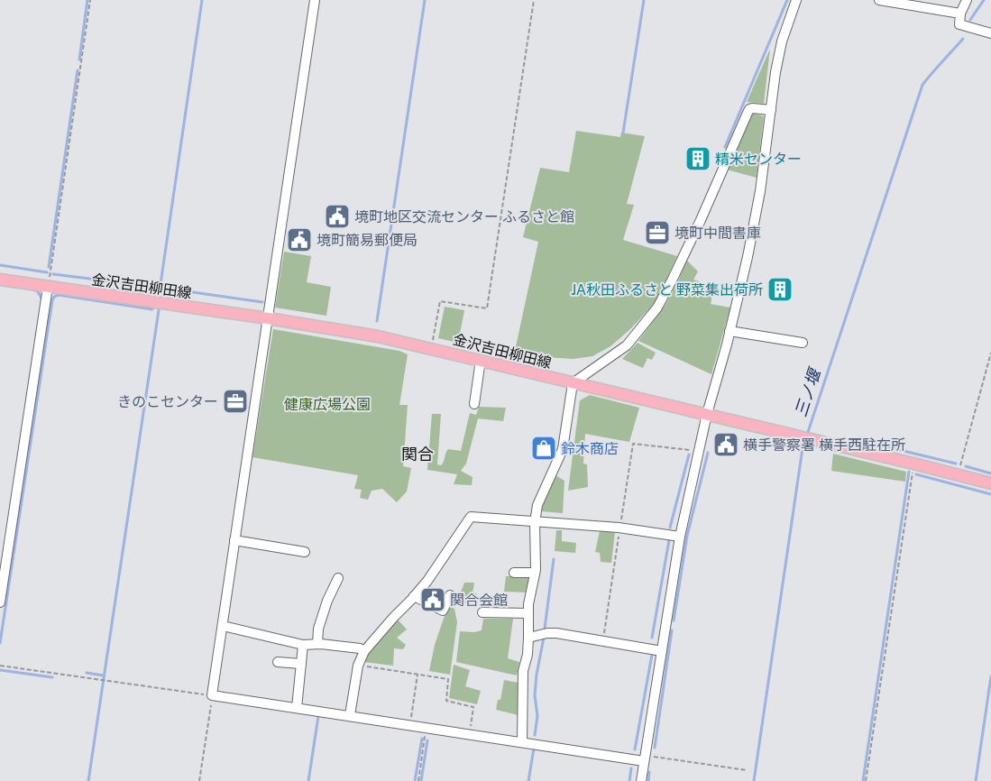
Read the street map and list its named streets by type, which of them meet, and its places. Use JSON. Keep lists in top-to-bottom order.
{
  "streets": {
    "main road": ["金沢吉田柳田線"]
  },
  "districts": ["関合"],
  "water": ["三ノ堰"],
  "parks": ["健康広場公園"],
  "places": {
    "building": ["精米センター", "JA秋田ふるさと 野菜集出荷所"],
    "public building": [
      "境町地区交流センター ふるさと館",
      "境町簡易郵便局",
      "横手警察署 横手西駐在所",
      "関合会館"
    ],
    "office": ["境町中間書庫", "きのこセンター"],
    "shop": ["鈴木商店"]
  }
}
